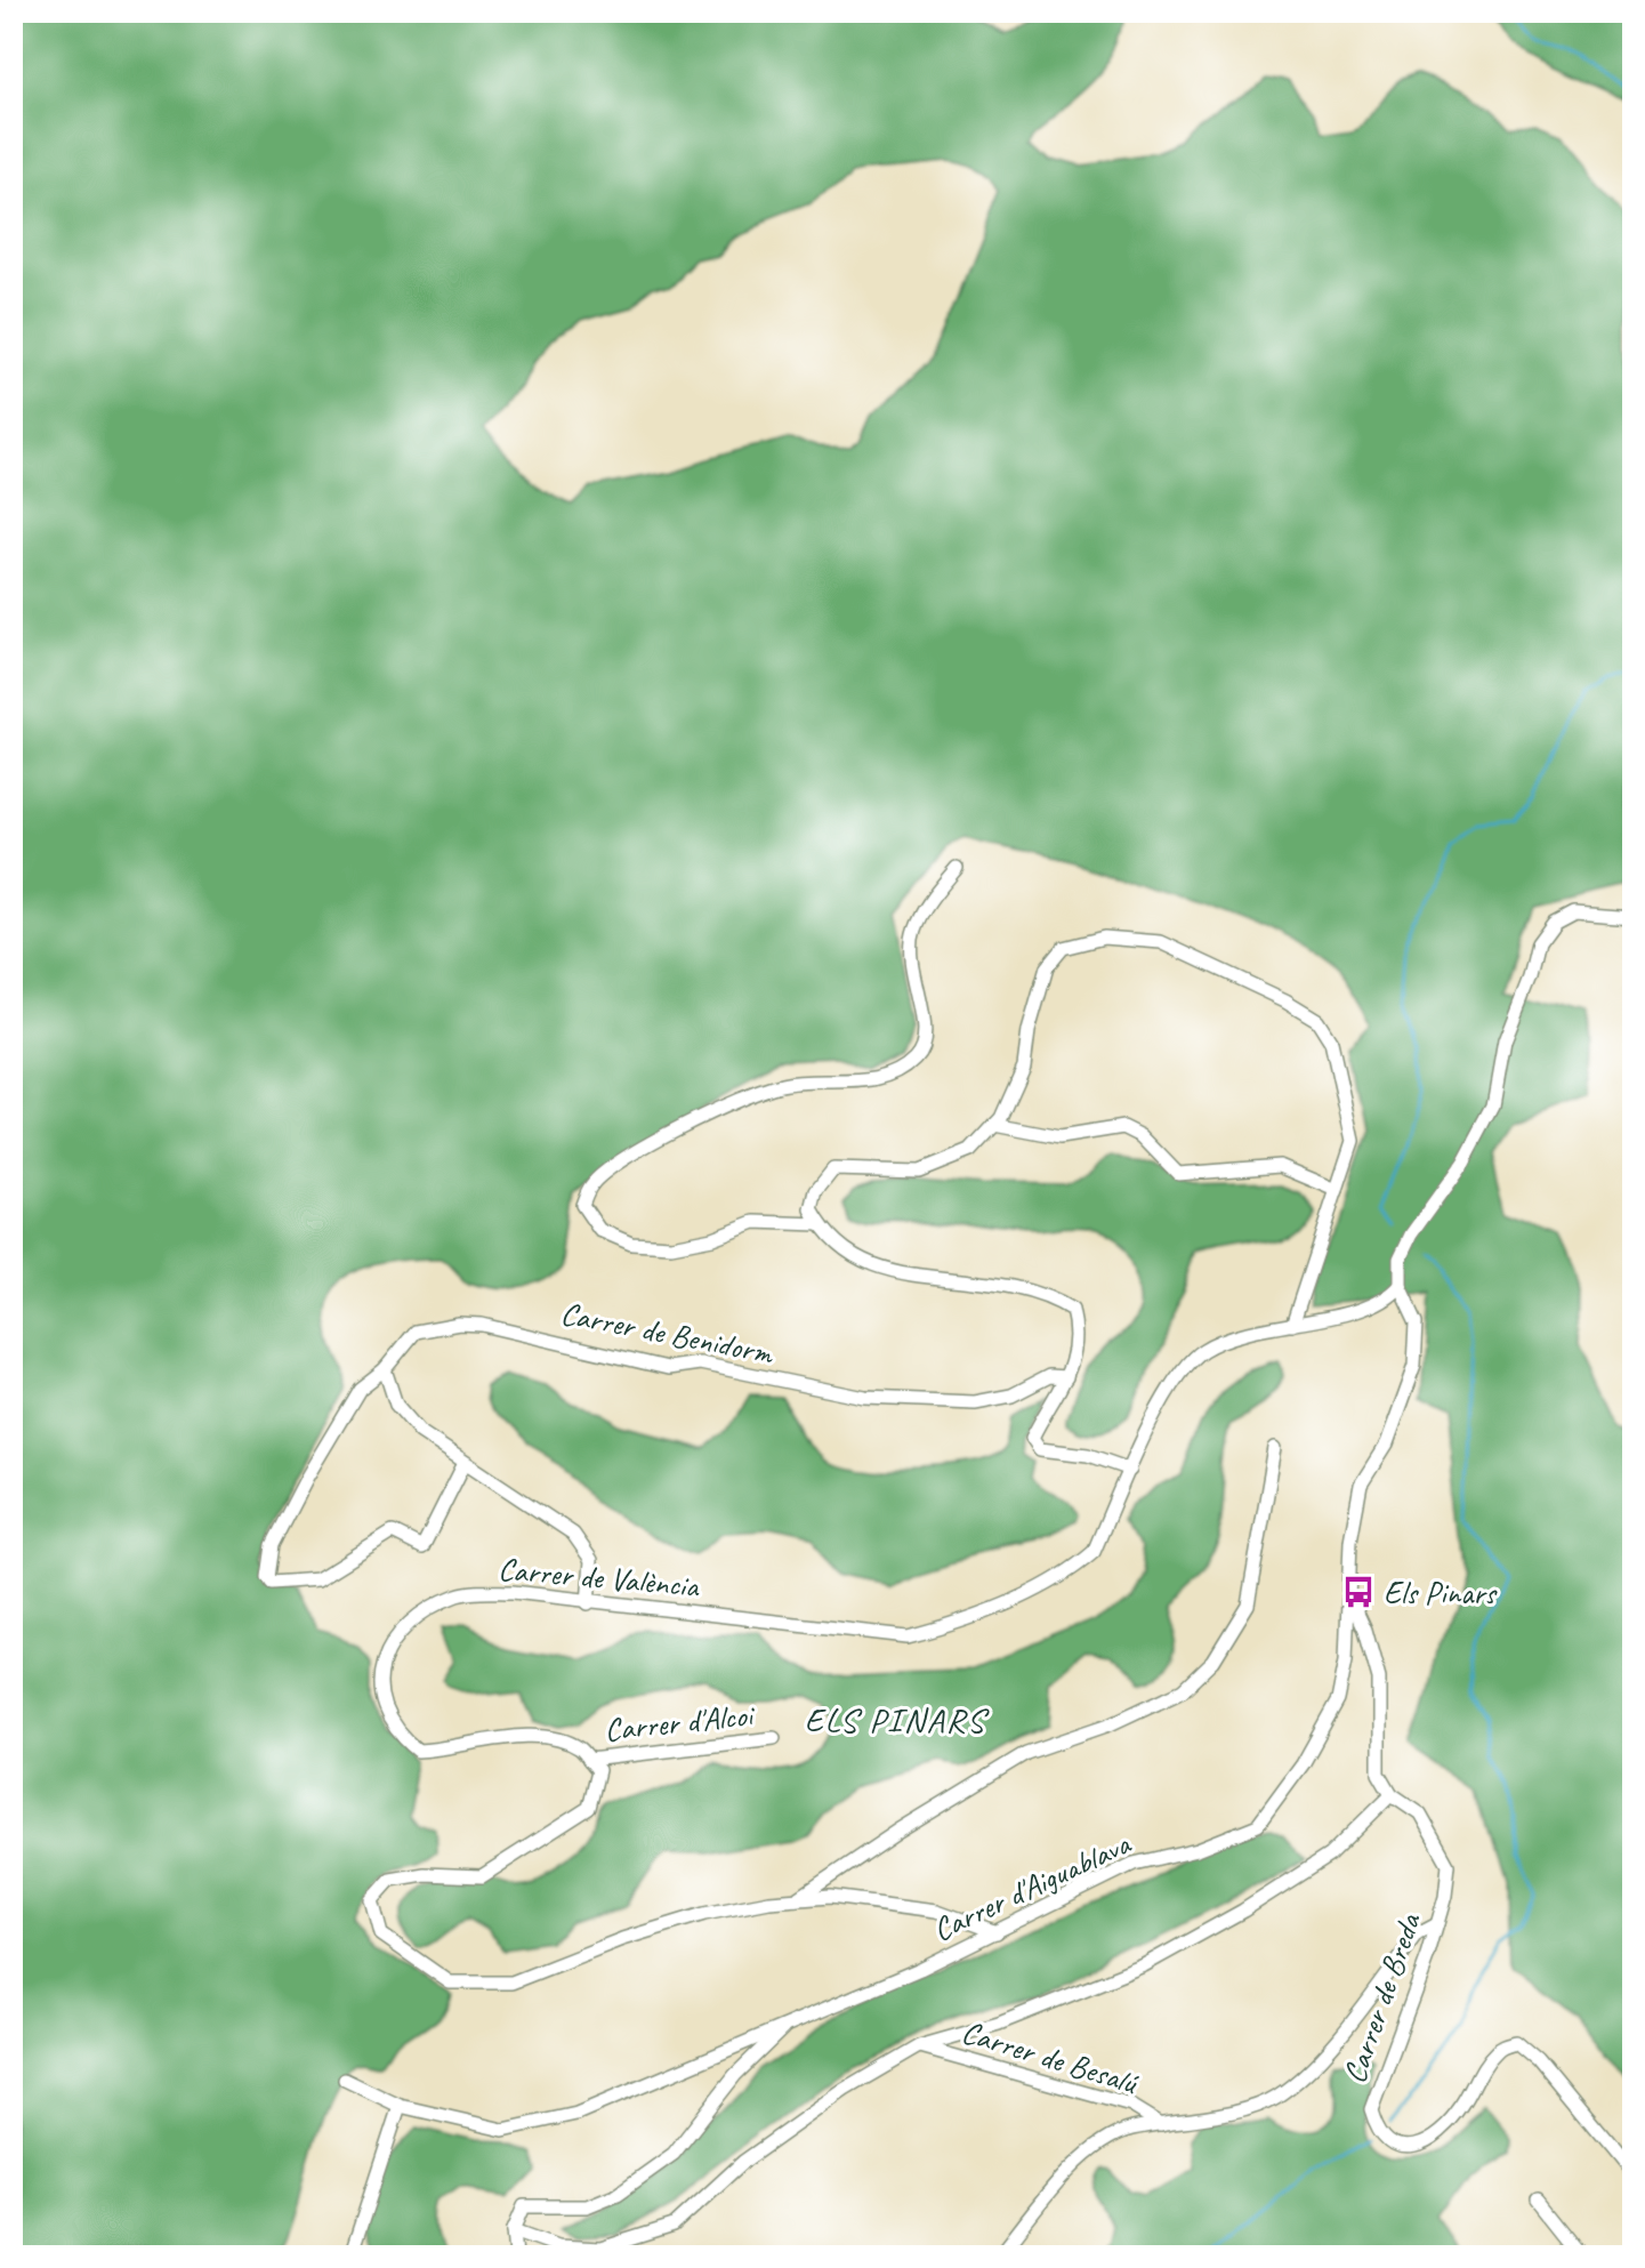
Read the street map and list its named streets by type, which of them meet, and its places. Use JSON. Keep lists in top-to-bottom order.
{
  "streets": {
    "street": [
      "Carrer de Benidorm",
      "Carrer de València",
      "Carrer d'Alcoi",
      "Carrer d'Aiguablava",
      "Carrer de Breda",
      "Carrer de Besalú"
    ]
  },
  "crossings": [
    ["Carrer de València", "Carrer d'Alcoi"],
    ["Carrer de València", "Carrer d'Aiguablava"]
  ],
  "districts": ["ELS PINARS"],
  "places": {
    "bus stop": ["Els Pinars"]
  }
}
